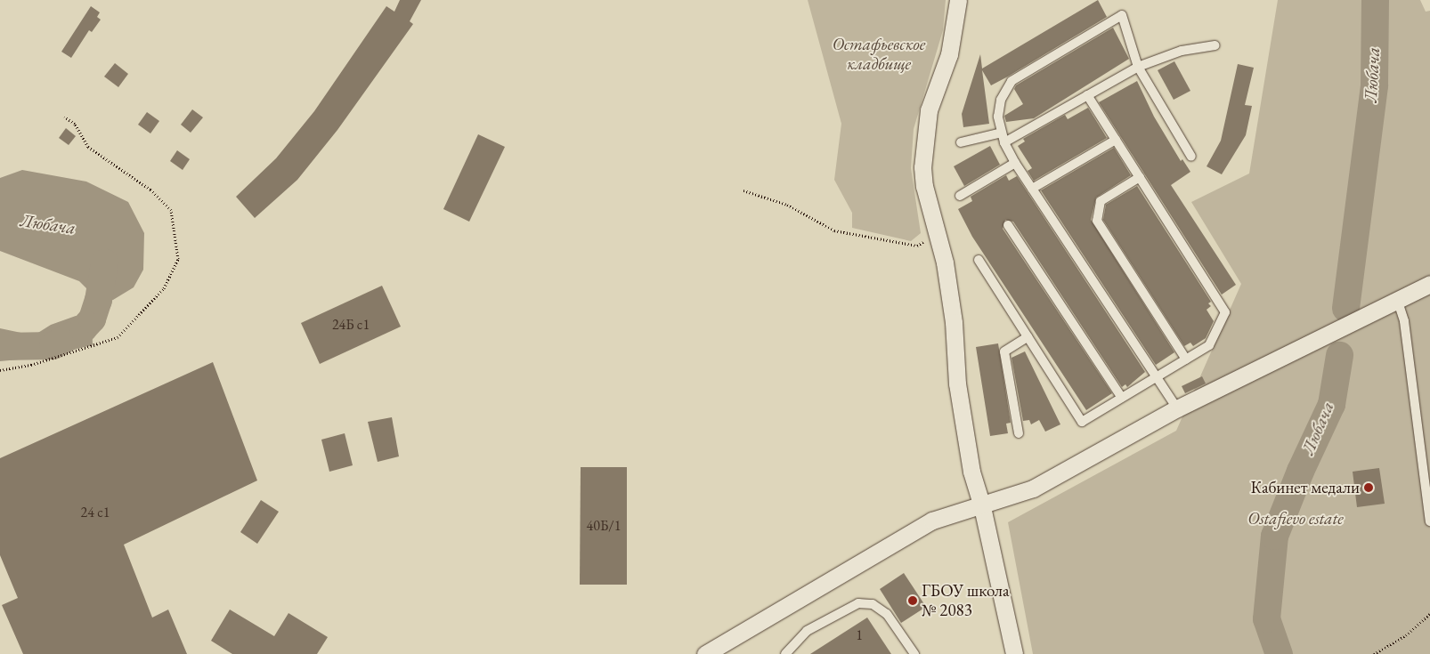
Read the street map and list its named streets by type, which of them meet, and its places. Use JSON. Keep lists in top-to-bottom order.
{
  "water": ["Любача"],
  "parks": ["Остафьевское кладбище", "Ostafievo estate"],
  "places": ["Кабинет медали", "ГБОУ школа № 2083"],
  "house_numbers": [
    "24Б с1",
    "24 с1",
    "40Б/1",
    "1"
  ]
}
